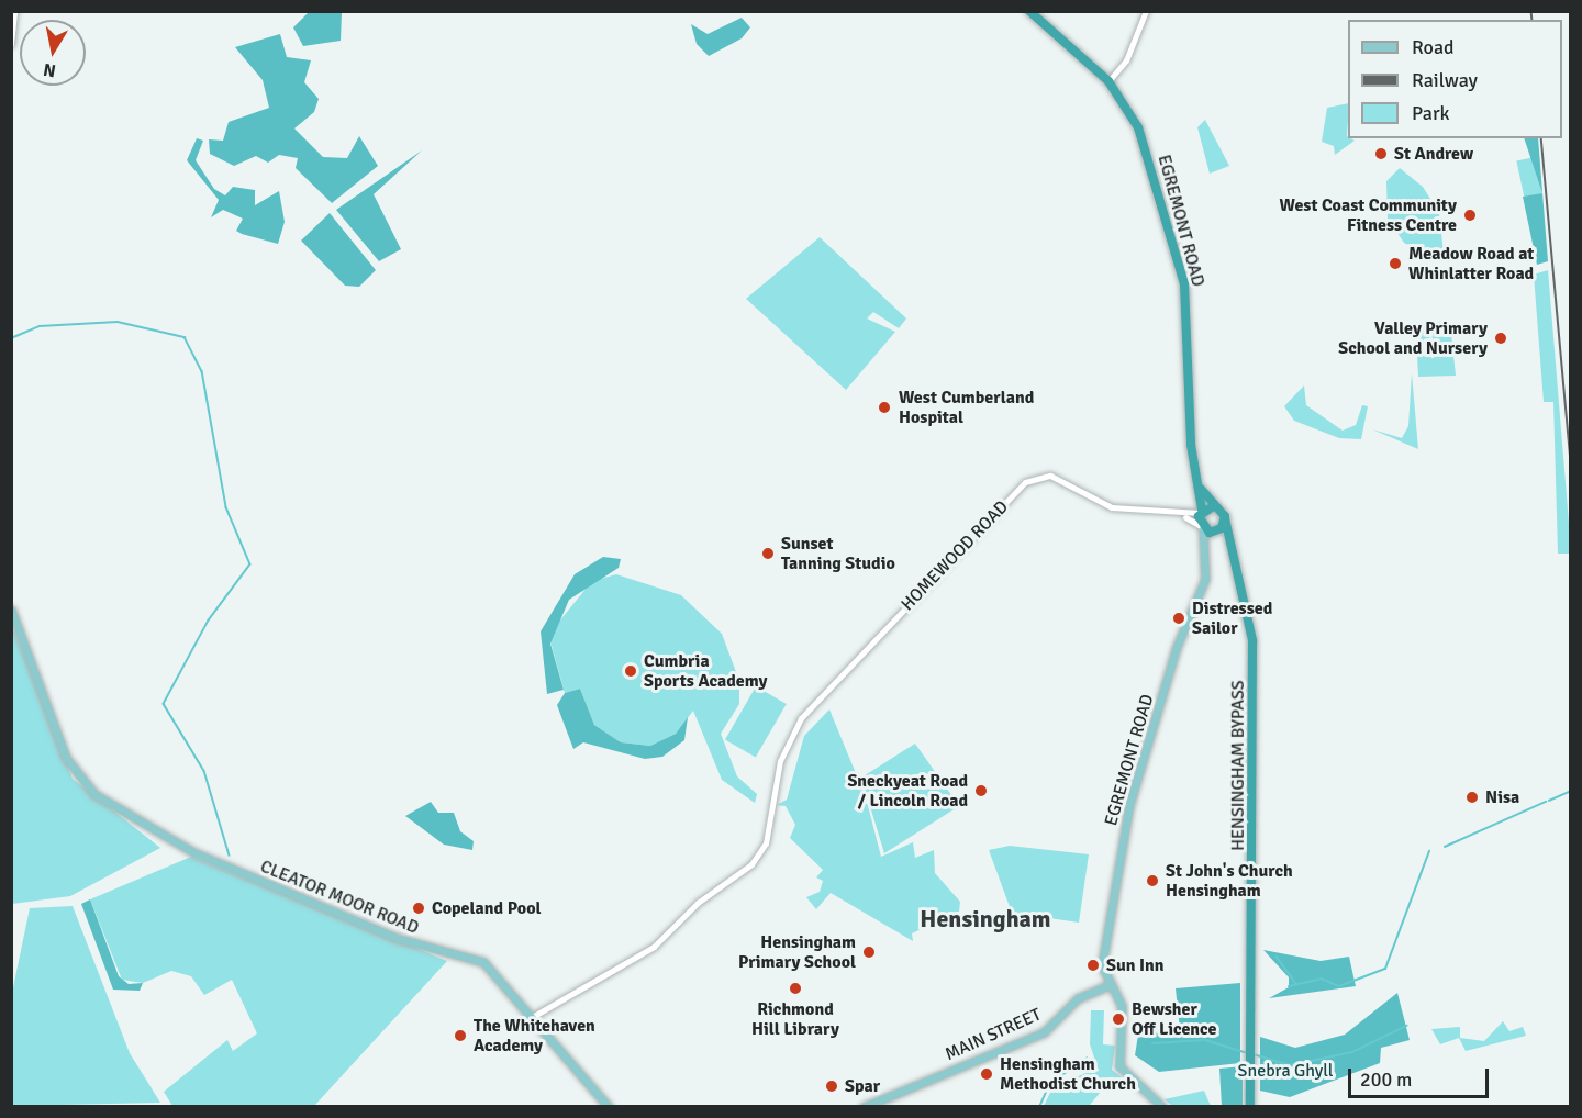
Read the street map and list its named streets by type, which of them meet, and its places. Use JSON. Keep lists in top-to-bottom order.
{
  "streets": {
    "highway": ["EGREMONT ROAD", "HENSINGHAM BYPASS"],
    "main road": ["CLEATOR MOOR ROAD", "MAIN STREET"],
    "street": ["HOMEWOOD ROAD"]
  },
  "crossings": [
    ["EGREMONT ROAD", "HENSINGHAM BYPASS"],
    ["EGREMONT ROAD", "MAIN STREET"],
    ["HOMEWOOD ROAD", "CLEATOR MOOR ROAD"]
  ],
  "districts": ["Hensingham"],
  "parks": ["Snebra Ghyll"],
  "places": [
    "St Andrew",
    "West Coast Community Fitness Centre",
    "Meadow Road at Whinlatter Road",
    "Valley Primary School and Nursery",
    "West Cumberland Hospital",
    "Sunset Tanning Studio",
    "Distressed Sailor",
    "Cumbria Sports Academy",
    "Sneckyeat Road / Lincoln Road",
    "Nisa",
    "St John's Church Hensingham",
    "Copeland Pool",
    "Hensingham Primary School",
    "Sun Inn",
    "Richmond Hill Library",
    "Bewsher Off Licence",
    "The Whitehaven Academy",
    "Hensingham Methodist Church",
    "Spar"
  ],
  "legend": ["Road", "Railway", "Park"],
  "scale_bar": "200 m",
  "north": "bottom"
}
